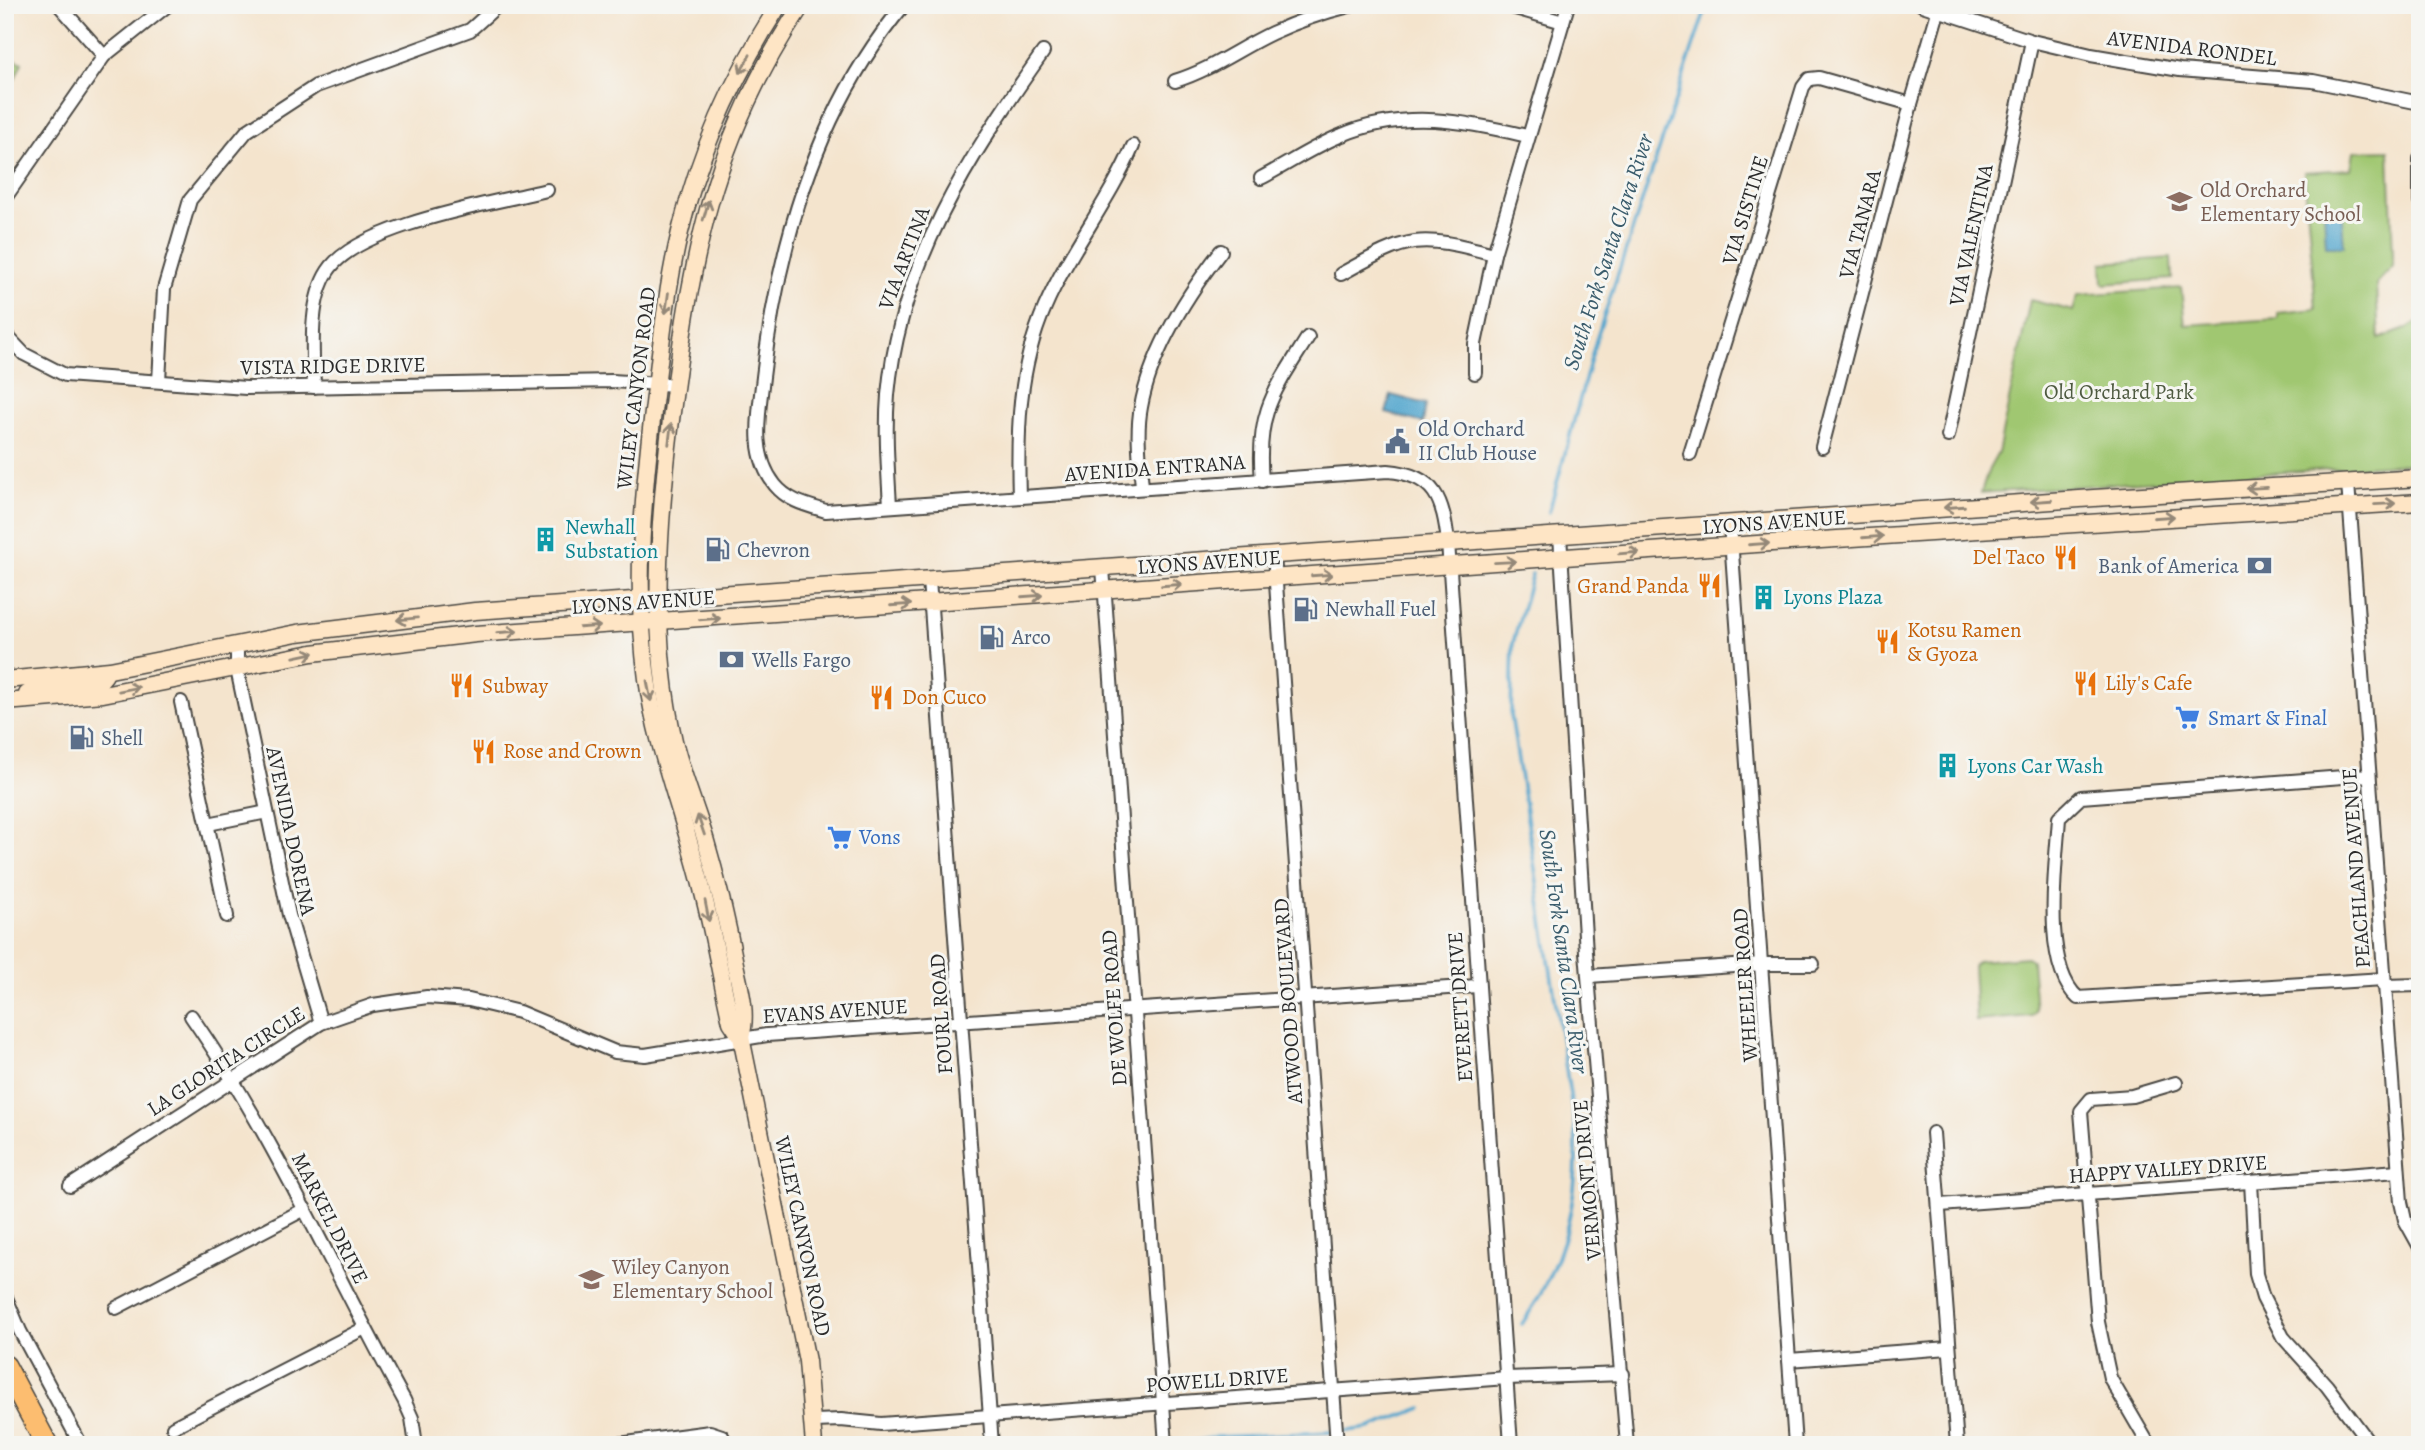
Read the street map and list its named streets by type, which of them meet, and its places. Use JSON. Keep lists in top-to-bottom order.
{
  "streets": {
    "main road": ["WILEY CANYON ROAD", "LYONS AVENUE"],
    "street": [
      "AVENIDA RONDEL",
      "VIA SISTINE",
      "VIA TANARA",
      "VIA VALENTINA",
      "VIA ARTINA",
      "VISTA RIDGE DRIVE",
      "AVENIDA ENTRANA",
      "AVENIDA DORENA",
      "PEACHLAND AVENUE",
      "WHEELER ROAD",
      "ATWOOD BOULEVARD",
      "EVERETT DRIVE",
      "DE WOLFE ROAD",
      "EVANS AVENUE",
      "FOURL ROAD",
      "LA GLORITA CIRCLE",
      "HAPPY VALLEY DRIVE",
      "VERMONT DRIVE",
      "MARKEL DRIVE",
      "POWELL DRIVE"
    ]
  },
  "crossings": [
    ["AVENIDA RONDEL", "VIA TANARA"],
    ["AVENIDA RONDEL", "VIA VALENTINA"],
    ["VIA SISTINE", "VIA TANARA"],
    ["VIA ARTINA", "AVENIDA ENTRANA"],
    ["VISTA RIDGE DRIVE", "WILEY CANYON ROAD"],
    ["WILEY CANYON ROAD", "LYONS AVENUE"],
    ["WILEY CANYON ROAD", "EVANS AVENUE"],
    ["WILEY CANYON ROAD", "LA GLORITA CIRCLE"],
    ["WILEY CANYON ROAD", "POWELL DRIVE"],
    ["AVENIDA ENTRANA", "LYONS AVENUE"],
    ["AVENIDA ENTRANA", "EVERETT DRIVE"],
    ["LYONS AVENUE", "AVENIDA DORENA"],
    ["LYONS AVENUE", "PEACHLAND AVENUE"],
    ["LYONS AVENUE", "WHEELER ROAD"],
    ["LYONS AVENUE", "ATWOOD BOULEVARD"],
    ["LYONS AVENUE", "EVERETT DRIVE"],
    ["LYONS AVENUE", "DE WOLFE ROAD"],
    ["LYONS AVENUE", "FOURL ROAD"],
    ["LYONS AVENUE", "VERMONT DRIVE"],
    ["AVENIDA DORENA", "LA GLORITA CIRCLE"],
    ["PEACHLAND AVENUE", "HAPPY VALLEY DRIVE"],
    ["ATWOOD BOULEVARD", "EVANS AVENUE"],
    ["ATWOOD BOULEVARD", "POWELL DRIVE"],
    ["EVERETT DRIVE", "EVANS AVENUE"],
    ["EVERETT DRIVE", "POWELL DRIVE"],
    ["DE WOLFE ROAD", "EVANS AVENUE"],
    ["DE WOLFE ROAD", "POWELL DRIVE"],
    ["EVANS AVENUE", "FOURL ROAD"],
    ["EVANS AVENUE", "LA GLORITA CIRCLE"],
    ["FOURL ROAD", "POWELL DRIVE"],
    ["LA GLORITA CIRCLE", "MARKEL DRIVE"],
    ["VERMONT DRIVE", "POWELL DRIVE"]
  ],
  "water": ["South Fork Santa Clara River"],
  "parks": ["Old Orchard Park"],
  "places": {
    "school or university": ["Old Orchard Elementary School", "Wiley Canyon Elementary School"],
    "public building": ["Old Orchard II Club House"],
    "building": ["Newhall Substation", "Lyons Plaza", "Lyons Car Wash"],
    "fuel station": [
      "Chevron",
      "Newhall Fuel",
      "Arco",
      "Shell"
    ],
    "restaurant": [
      "Del Taco",
      "Grand Panda",
      "Kotsu Ramen & Gyoza",
      "Lily's Cafe",
      "Subway",
      "Don Cuco",
      "Rose and Crown"
    ],
    "bank": ["Bank of America", "Wells Fargo"],
    "supermarket": ["Smart & Final", "Vons"]
  }
}
